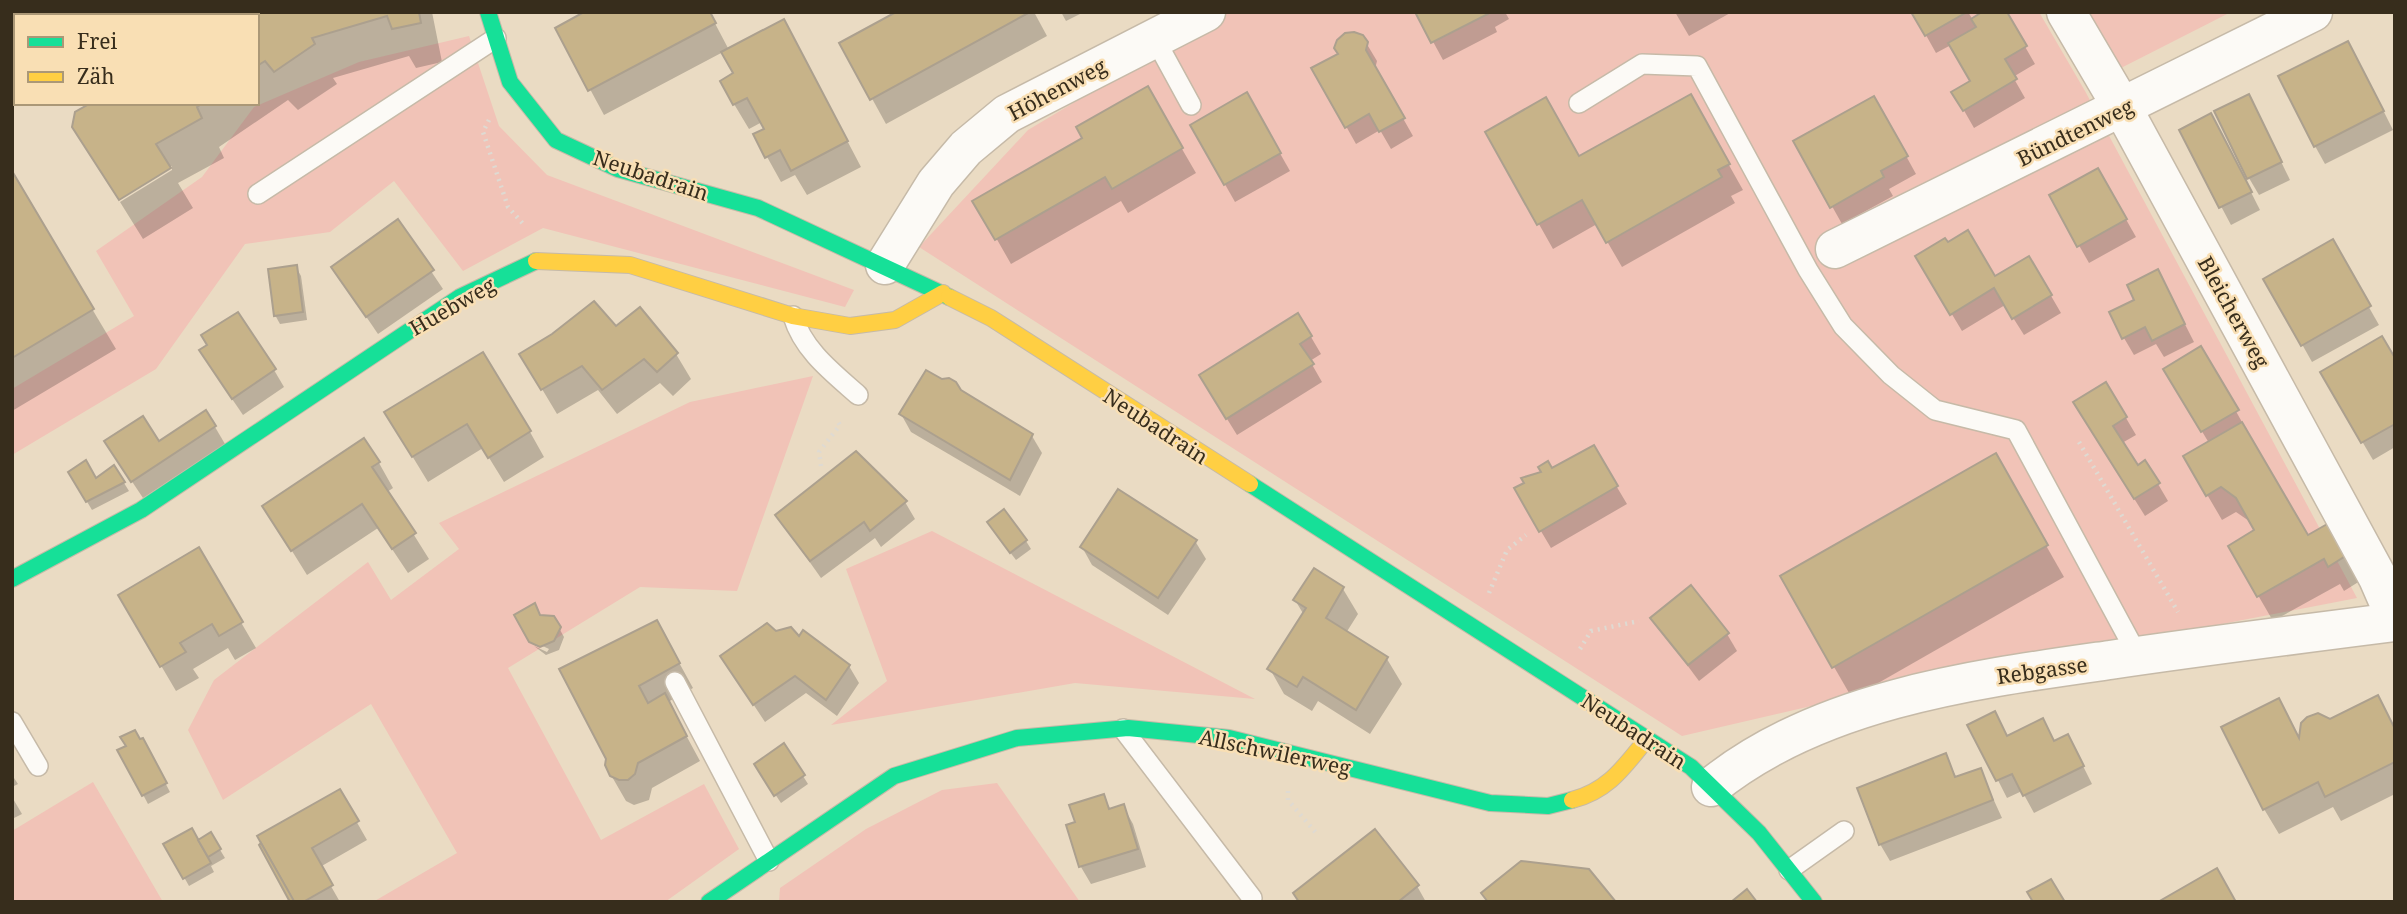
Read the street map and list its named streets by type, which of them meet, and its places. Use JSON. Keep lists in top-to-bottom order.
{
  "streets": {
    "street": [
      "Höhenweg",
      "Bündtenweg",
      "Neubadrain",
      "Huebweg",
      "Bleicherweg",
      "Rebgasse",
      "Allschwilerweg"
    ]
  },
  "crossings": [
    ["Höhenweg", "Neubadrain"],
    ["Bündtenweg", "Bleicherweg"],
    ["Neubadrain", "Huebweg"],
    ["Neubadrain", "Rebgasse"],
    ["Neubadrain", "Allschwilerweg"],
    ["Bleicherweg", "Rebgasse"]
  ],
  "legend": ["Frei", "Zäh"]
}
